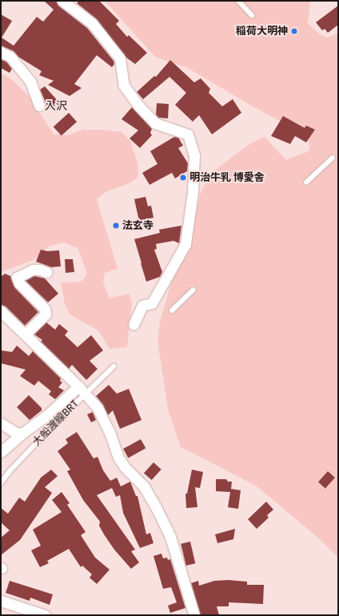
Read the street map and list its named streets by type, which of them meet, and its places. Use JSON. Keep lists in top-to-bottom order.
{
  "streets": {
    "lane": ["大船渡線BRT"]
  },
  "districts": ["入沢"],
  "places": ["稲荷大明神", "明治牛乳 博愛舎", "法玄寺"]
}
